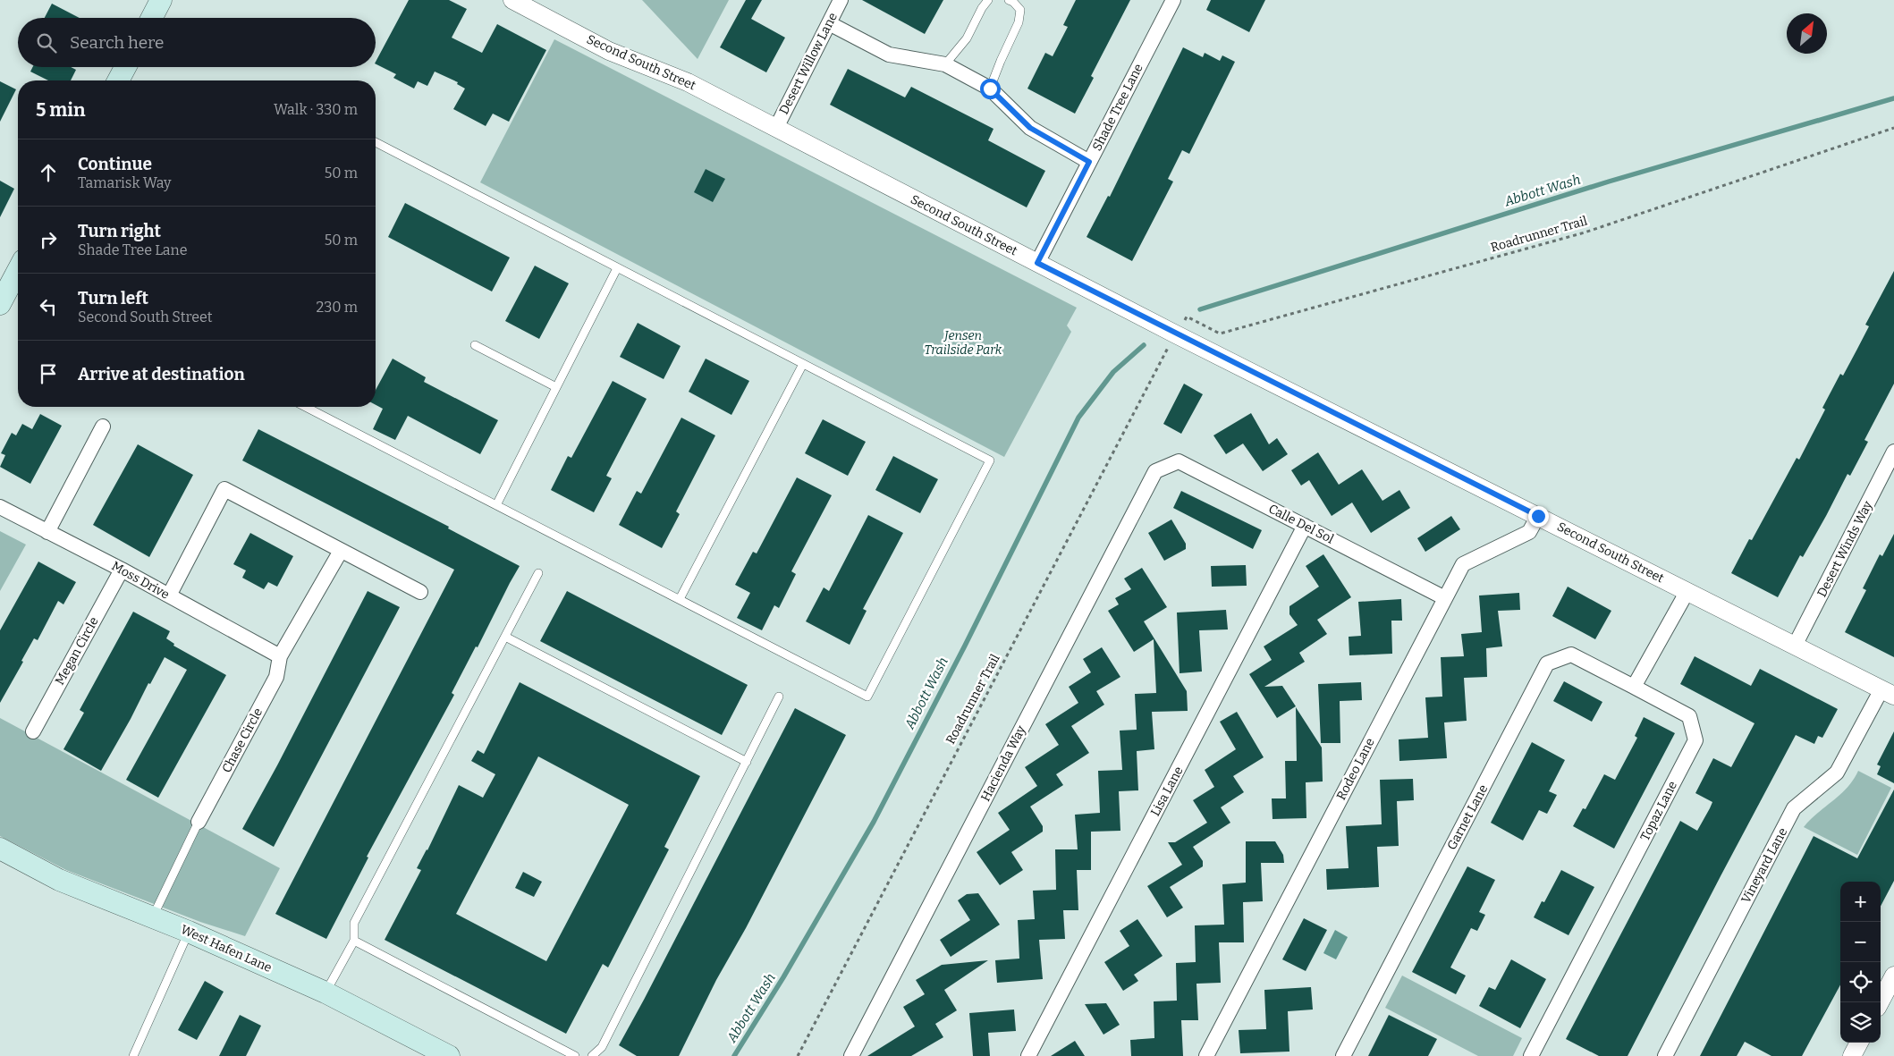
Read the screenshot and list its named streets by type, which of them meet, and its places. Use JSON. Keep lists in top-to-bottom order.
{
  "streets": {
    "main road": ["West Hafen Lane"],
    "street": [
      "Second South Street",
      "Desert Willow Lane",
      "Shade Tree Lane",
      "Calle Del Sol",
      "Desert Winds Way",
      "Moss Drive",
      "Megan Circle",
      "Chase Circle",
      "Hacienda Way",
      "Rodeo Lane",
      "Lisa Lane",
      "Topaz Lane",
      "Garnet Lane",
      "Vineyard Lane"
    ],
    "path": ["Roadrunner Trail"]
  },
  "crossings": [
    ["Second South Street", "Desert Willow Lane"],
    ["Second South Street", "Shade Tree Lane"],
    ["Second South Street", "Desert Winds Way"],
    ["Second South Street", "Rodeo Lane"],
    ["Second South Street", "Vineyard Lane"],
    ["Calle Del Sol", "Hacienda Way"],
    ["Calle Del Sol", "Rodeo Lane"],
    ["Calle Del Sol", "Lisa Lane"],
    ["Moss Drive", "Megan Circle"],
    ["Moss Drive", "Chase Circle"],
    ["Topaz Lane", "Garnet Lane"]
  ],
  "water": ["Abbott Wash"],
  "parks": ["Jensen Trailside Park"],
  "north": "top right",
  "page": {
    "search": "Search here",
    "heading": ["5 min", "Walk · 330 m"],
    "list": [
      ["Continue", "Tamarisk Way", "50 m"],
      ["Turn right", "Shade Tree Lane", "50 m"],
      ["Turn left", "Second South Street", "230 m"],
      "Arrive at destination"
    ],
    "map_buttons": ["+", "−"]
  }
}
